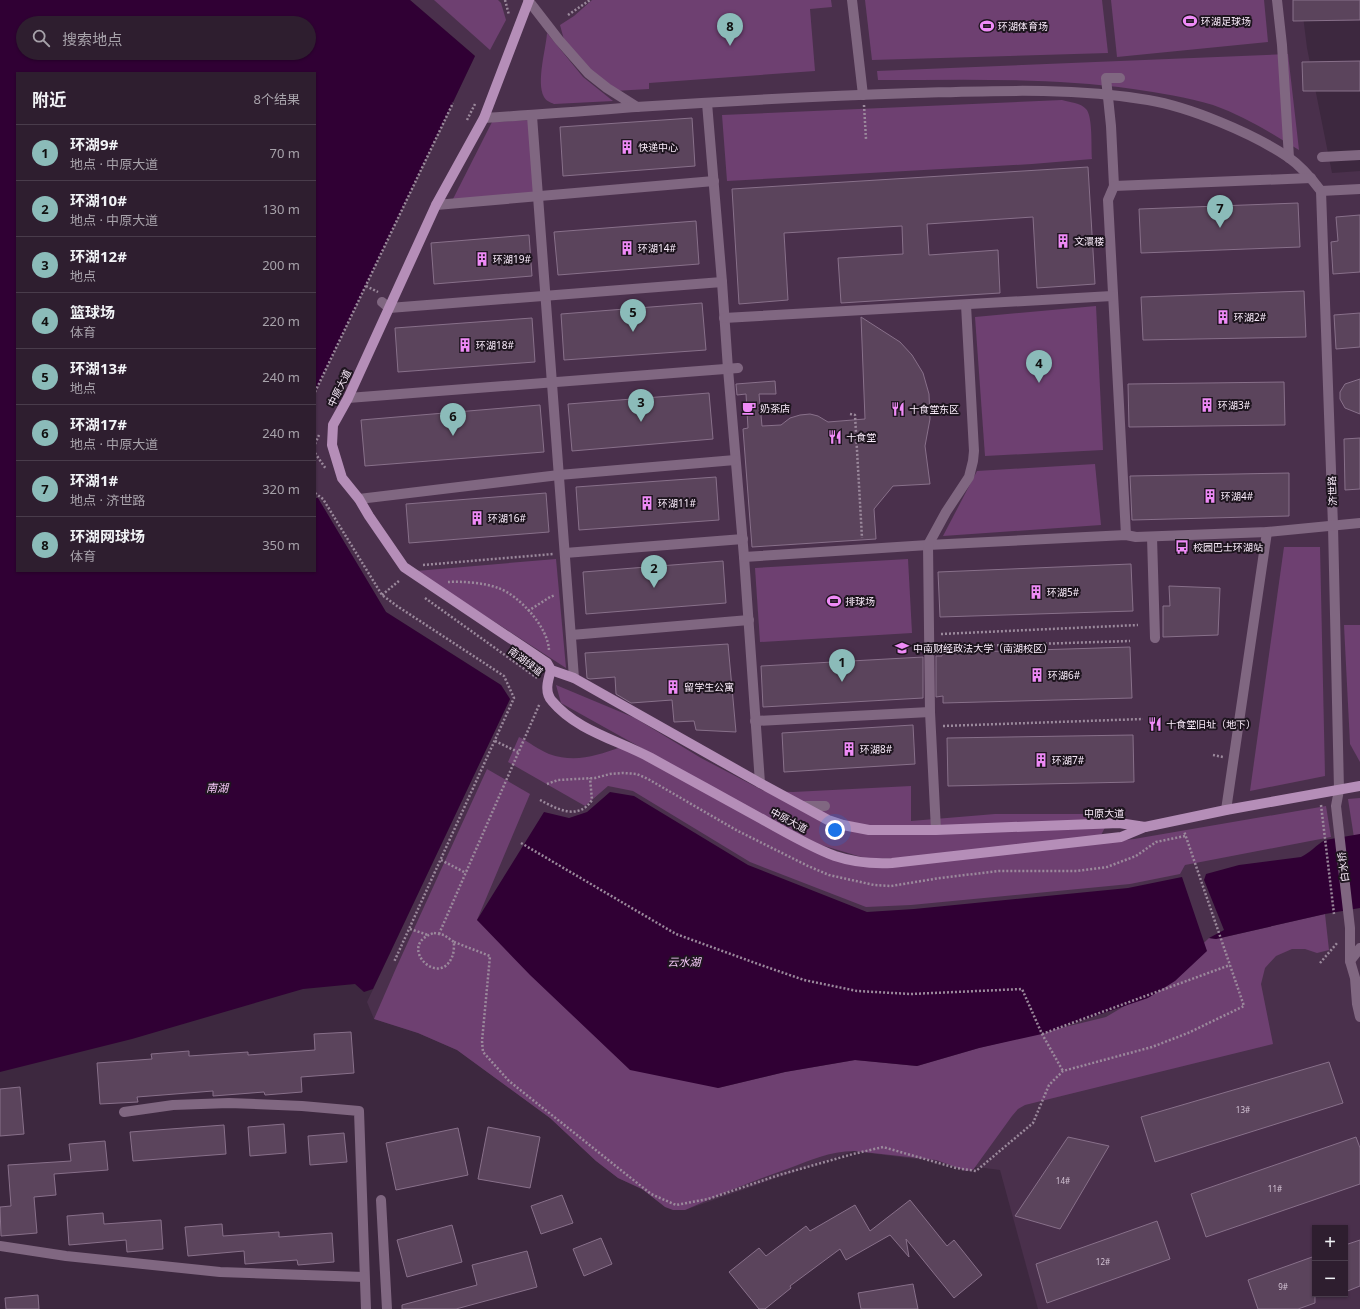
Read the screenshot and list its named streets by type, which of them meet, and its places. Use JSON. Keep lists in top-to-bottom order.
{
  "streets": {
    "main road": ["中原大道"],
    "street": ["济世路", "白水桥"],
    "path": ["南湖绿道"]
  },
  "crossings": [
    ["中原大道", "济世路"],
    ["中原大道", "南湖绿道"],
    ["中原大道", "白水桥"],
    ["济世路", "白水桥"]
  ],
  "water": ["南湖", "云水湖"],
  "places": {
    "sports": ["环湖足球场", "环湖体育场", "排球场"],
    "building": [
      "快递中心",
      "文澴楼",
      "环湖14#",
      "环湖19#",
      "环湖2#",
      "环湖18#",
      "环湖3#",
      "环湖4#",
      "环湖11#",
      "环湖16#",
      "环湖5#",
      "环湖6#",
      "留学生公寓",
      "环湖8#",
      "环湖7#"
    ],
    "cafe": ["奶茶店"],
    "restaurant": ["十食堂东区", "十食堂", "十食堂旧址（地下）"],
    "bus stop": ["校园巴士环湖站"],
    "school or university": ["中南财经政法大学（南湖校区）"]
  },
  "house_numbers": [
    "13#",
    "14#",
    "11#",
    "12#",
    "9#"
  ],
  "page": {
    "pins": [
      "8",
      "7",
      "5",
      "4",
      "3",
      "6",
      "2",
      "1"
    ],
    "search": "搜索地点",
    "heading": ["附近", "8个结果"],
    "list": [
      {
        "mark": "1",
        "name": "环湖9#",
        "note": "地点 · 中原大道",
        "value": "70 m"
      },
      {
        "mark": "2",
        "name": "环湖10#",
        "note": "地点 · 中原大道",
        "value": "130 m"
      },
      {
        "mark": "3",
        "name": "环湖12#",
        "note": "地点",
        "value": "200 m"
      },
      {
        "mark": "4",
        "name": "篮球场",
        "note": "体育",
        "value": "220 m"
      },
      {
        "mark": "5",
        "name": "环湖13#",
        "note": "地点",
        "value": "240 m"
      },
      {
        "mark": "6",
        "name": "环湖17#",
        "note": "地点 · 中原大道",
        "value": "240 m"
      },
      {
        "mark": "7",
        "name": "环湖1#",
        "note": "地点 · 济世路",
        "value": "320 m"
      },
      {
        "mark": "8",
        "name": "环湖网球场",
        "note": "体育",
        "value": "350 m"
      }
    ],
    "map_buttons": ["+", "−"]
  }
}
